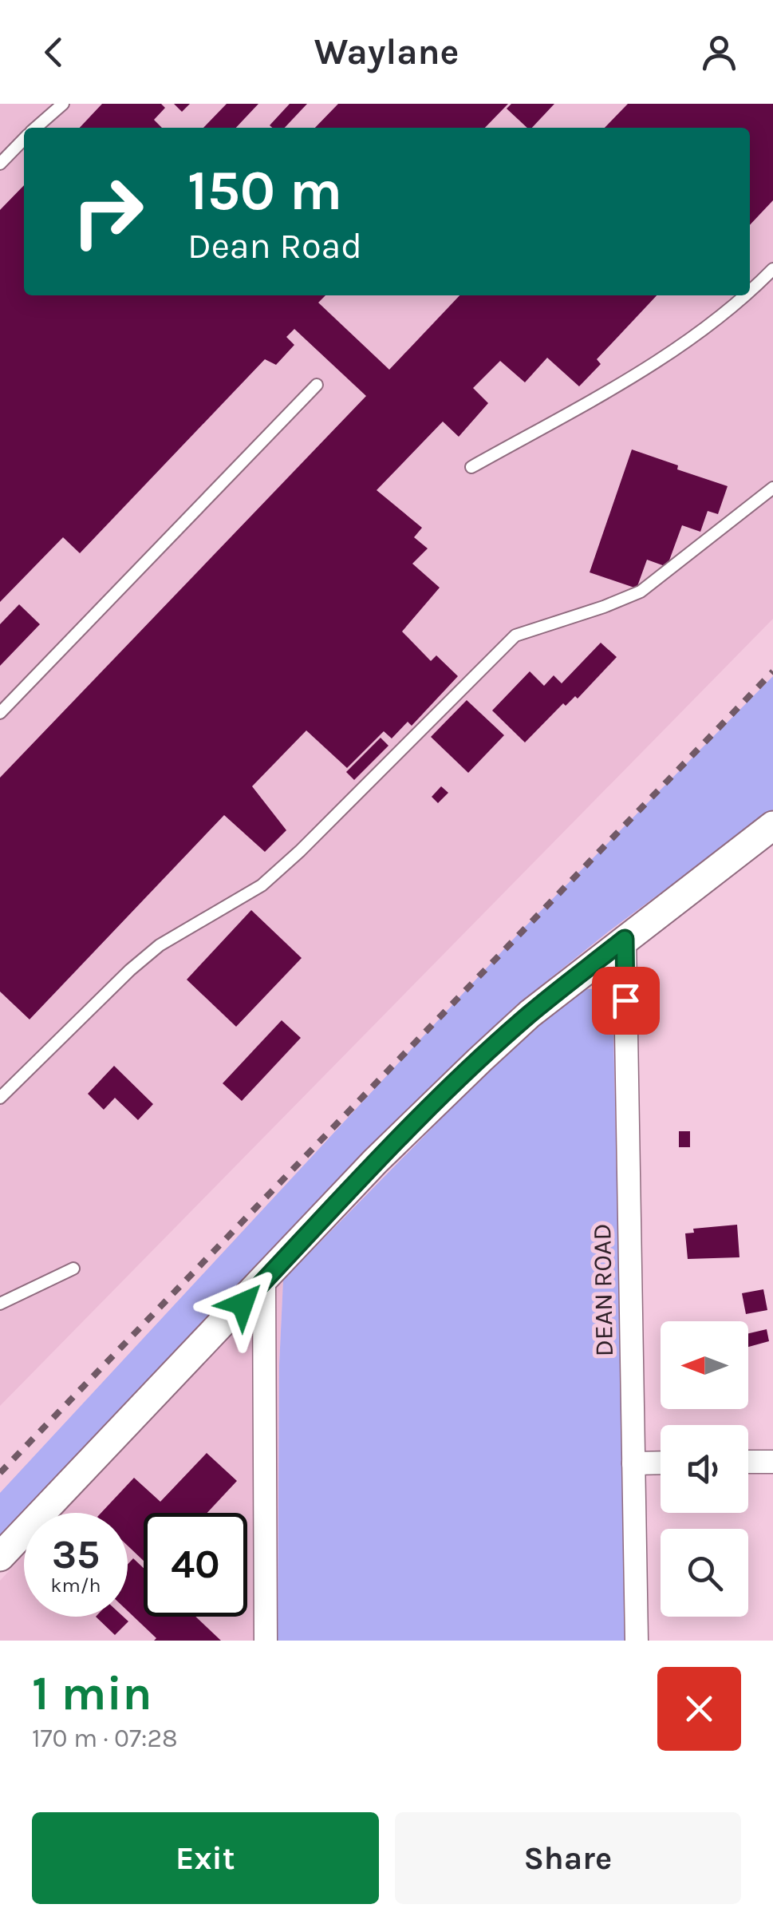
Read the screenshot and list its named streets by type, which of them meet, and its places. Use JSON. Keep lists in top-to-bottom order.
{
  "streets": {
    "street": ["DEAN ROAD"]
  },
  "north": "left",
  "page": {
    "header": "Waylane",
    "turn": ["150 m", "Dean Road"],
    "speed": "35 km/h",
    "limit": "40",
    "heading": ["1 min", "170 m · 07:28"],
    "buttons": ["Exit", "Share"]
  }
}
